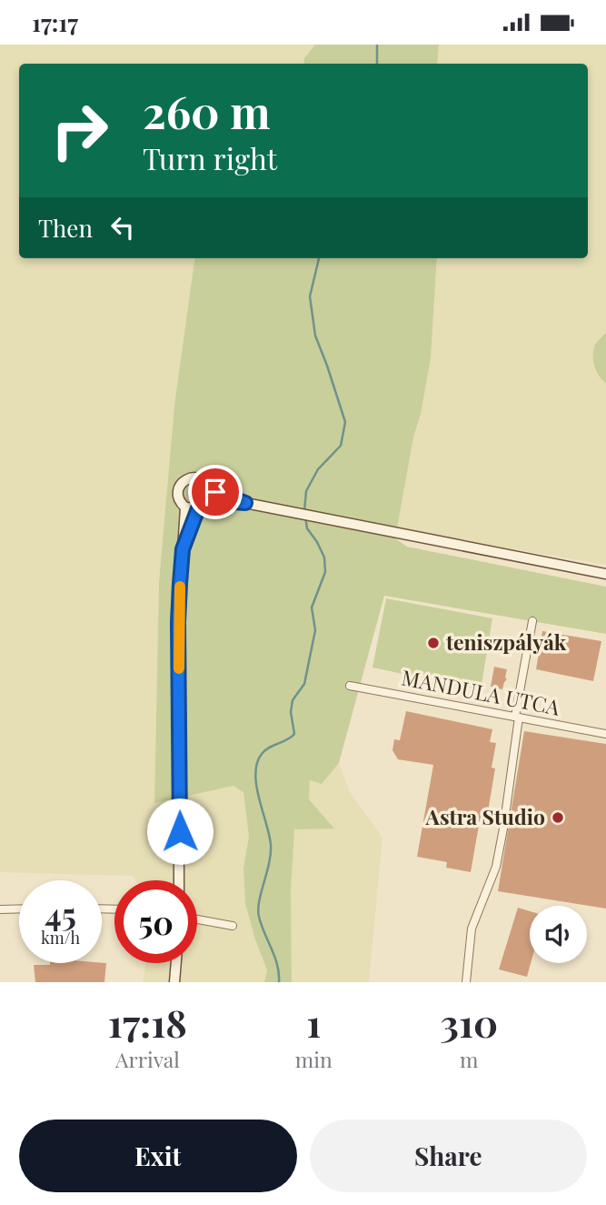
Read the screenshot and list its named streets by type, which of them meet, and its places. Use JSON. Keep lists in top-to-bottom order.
{
  "streets": {
    "street": ["MANDULA UTCA"]
  },
  "places": ["teniszpályák", "Astra Studio"],
  "page": {
    "status": "17:17",
    "turn": ["260 m", "Turn right"],
    "then": "Then",
    "speed": "45 km/h",
    "limit": "50",
    "eta": [
      "17:18",
      "Arrival",
      "1",
      "min",
      "310",
      "m"
    ],
    "buttons": ["Exit", "Share"]
  }
}
